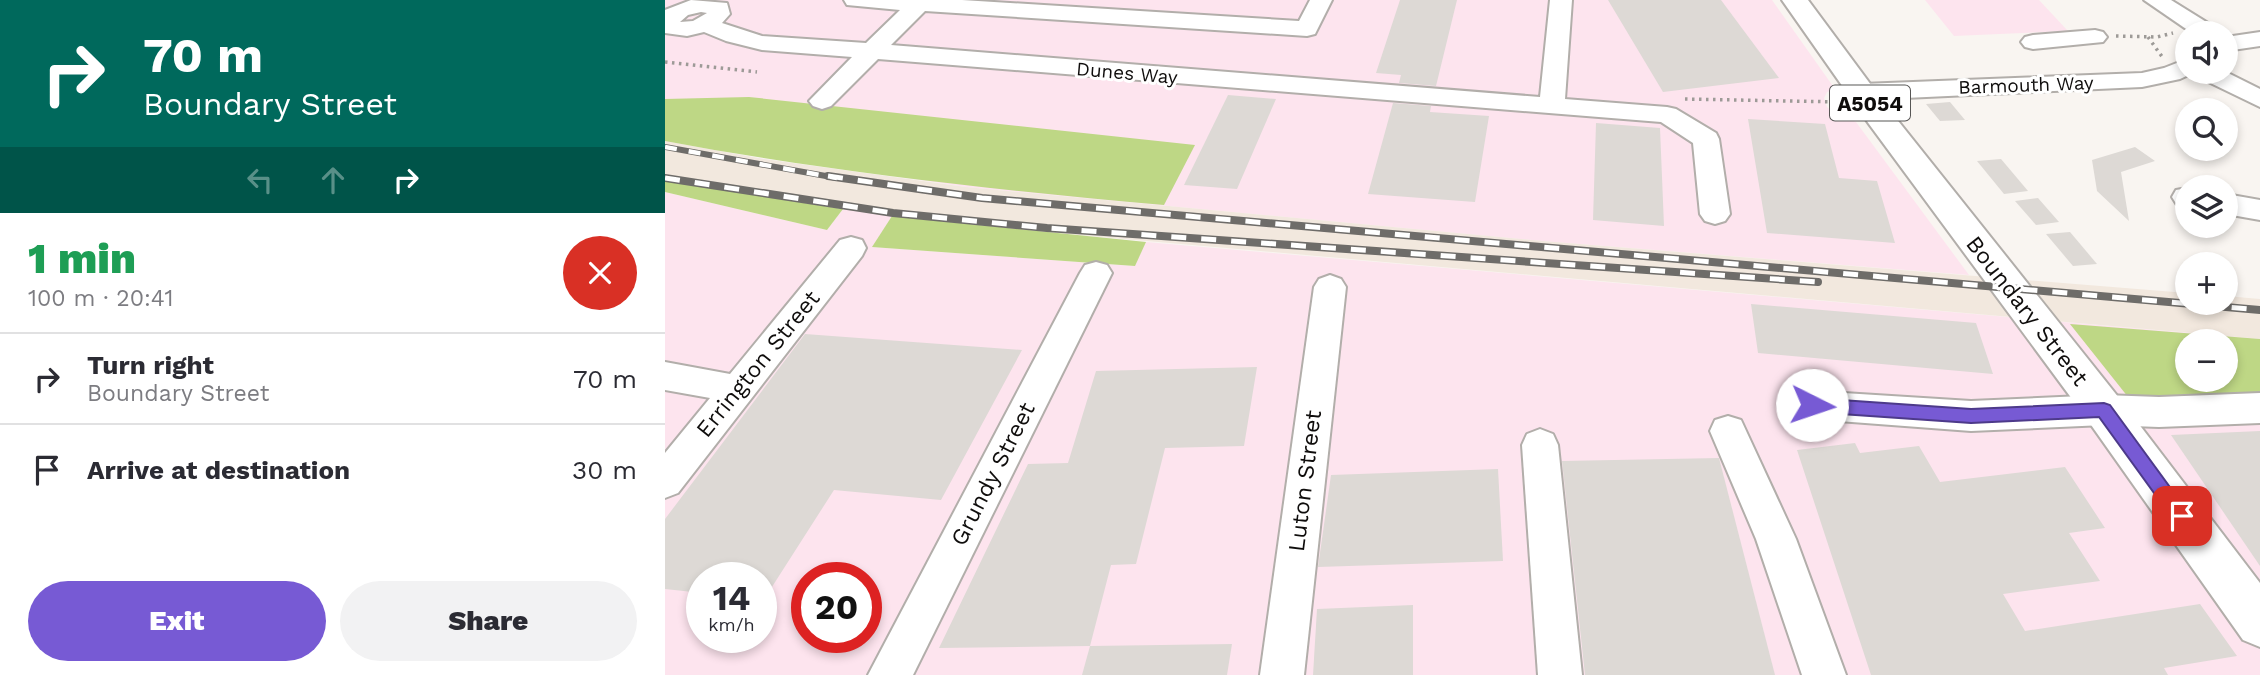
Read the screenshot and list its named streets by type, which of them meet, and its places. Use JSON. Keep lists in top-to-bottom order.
{
  "streets": {
    "main road": ["A5054", "Boundary Street"],
    "street": [
      "Dunes Way",
      "Barmouth Way",
      "Errington Street",
      "Grundy Street",
      "Luton Street"
    ]
  },
  "crossings": [
    ["Barmouth Way", "Boundary Street"]
  ],
  "page": {
    "turn": ["70 m", "Boundary Street"],
    "map_buttons": ["+", "−"],
    "heading": ["1 min", "100 m · 20:41"],
    "list": [
      {
        "name": "Turn right",
        "note": "Boundary Street",
        "value": "70 m"
      },
      {
        "name": "Arrive at destination",
        "value": "30 m"
      }
    ],
    "speed": "14 km/h",
    "limit": "20",
    "buttons": ["Exit", "Share"]
  }
}
